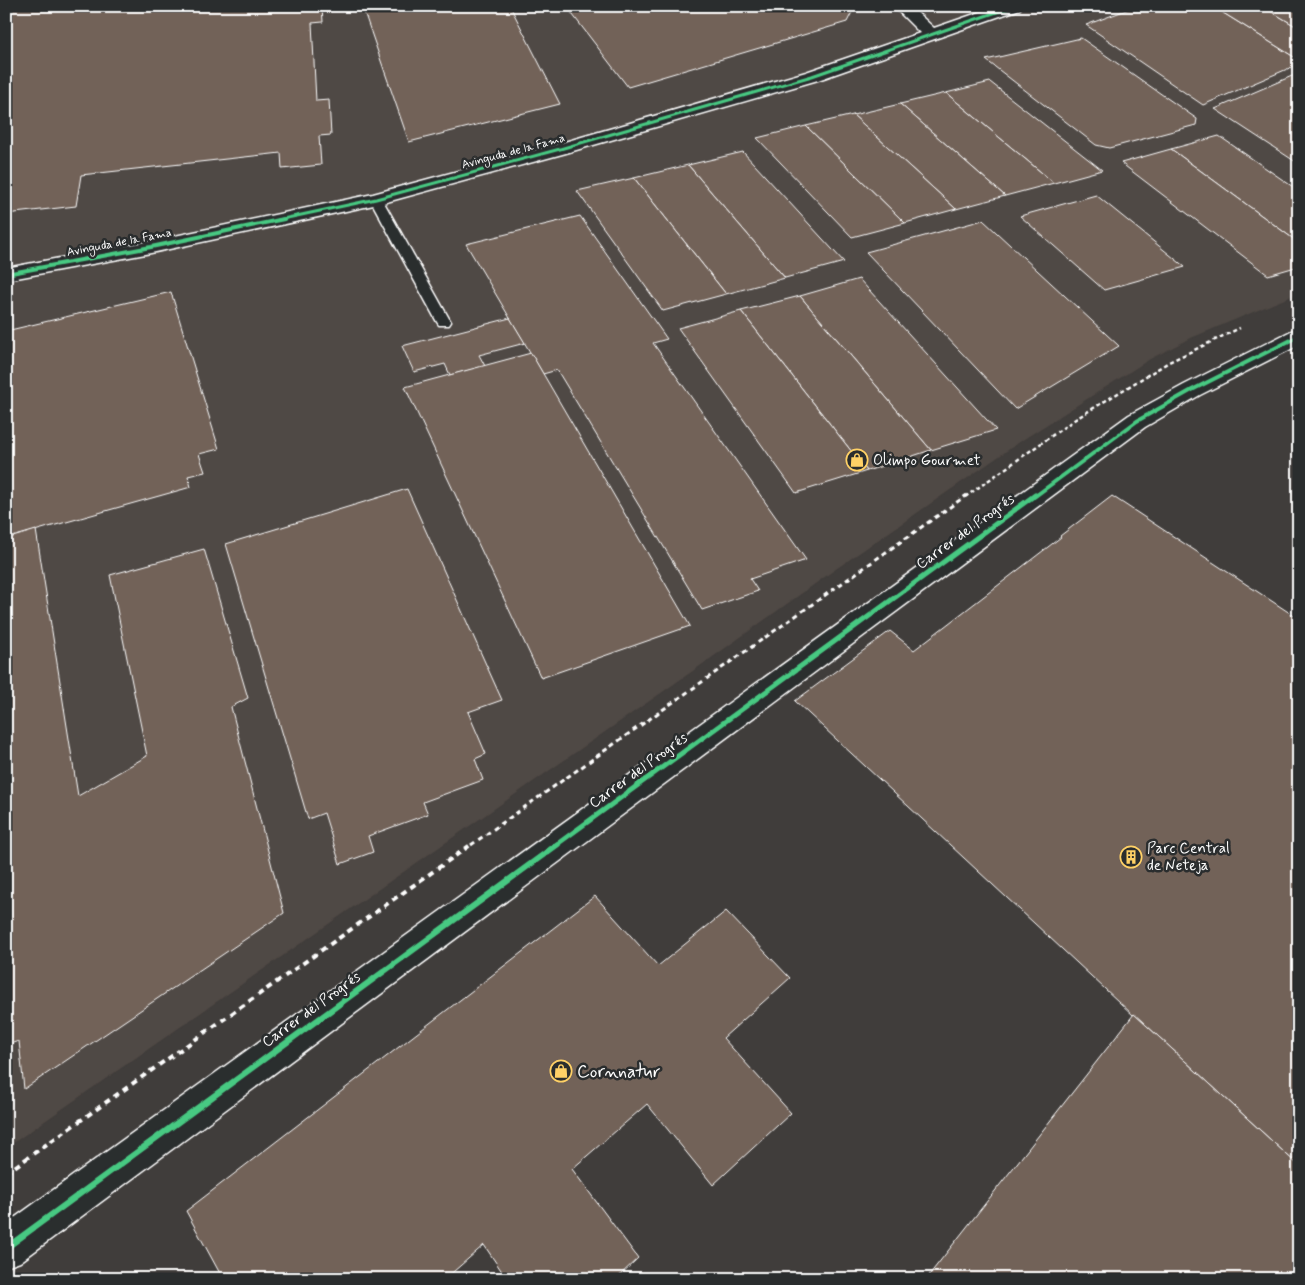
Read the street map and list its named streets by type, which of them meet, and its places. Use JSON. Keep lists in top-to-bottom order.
{
  "streets": {
    "street": ["Avinguda de la Fama", "Carrer del Progrés"]
  },
  "places": {
    "shop": ["Olimpo Gourmet", "Cornnatur"],
    "building": ["Parc Central de Neteja"]
  }
}
